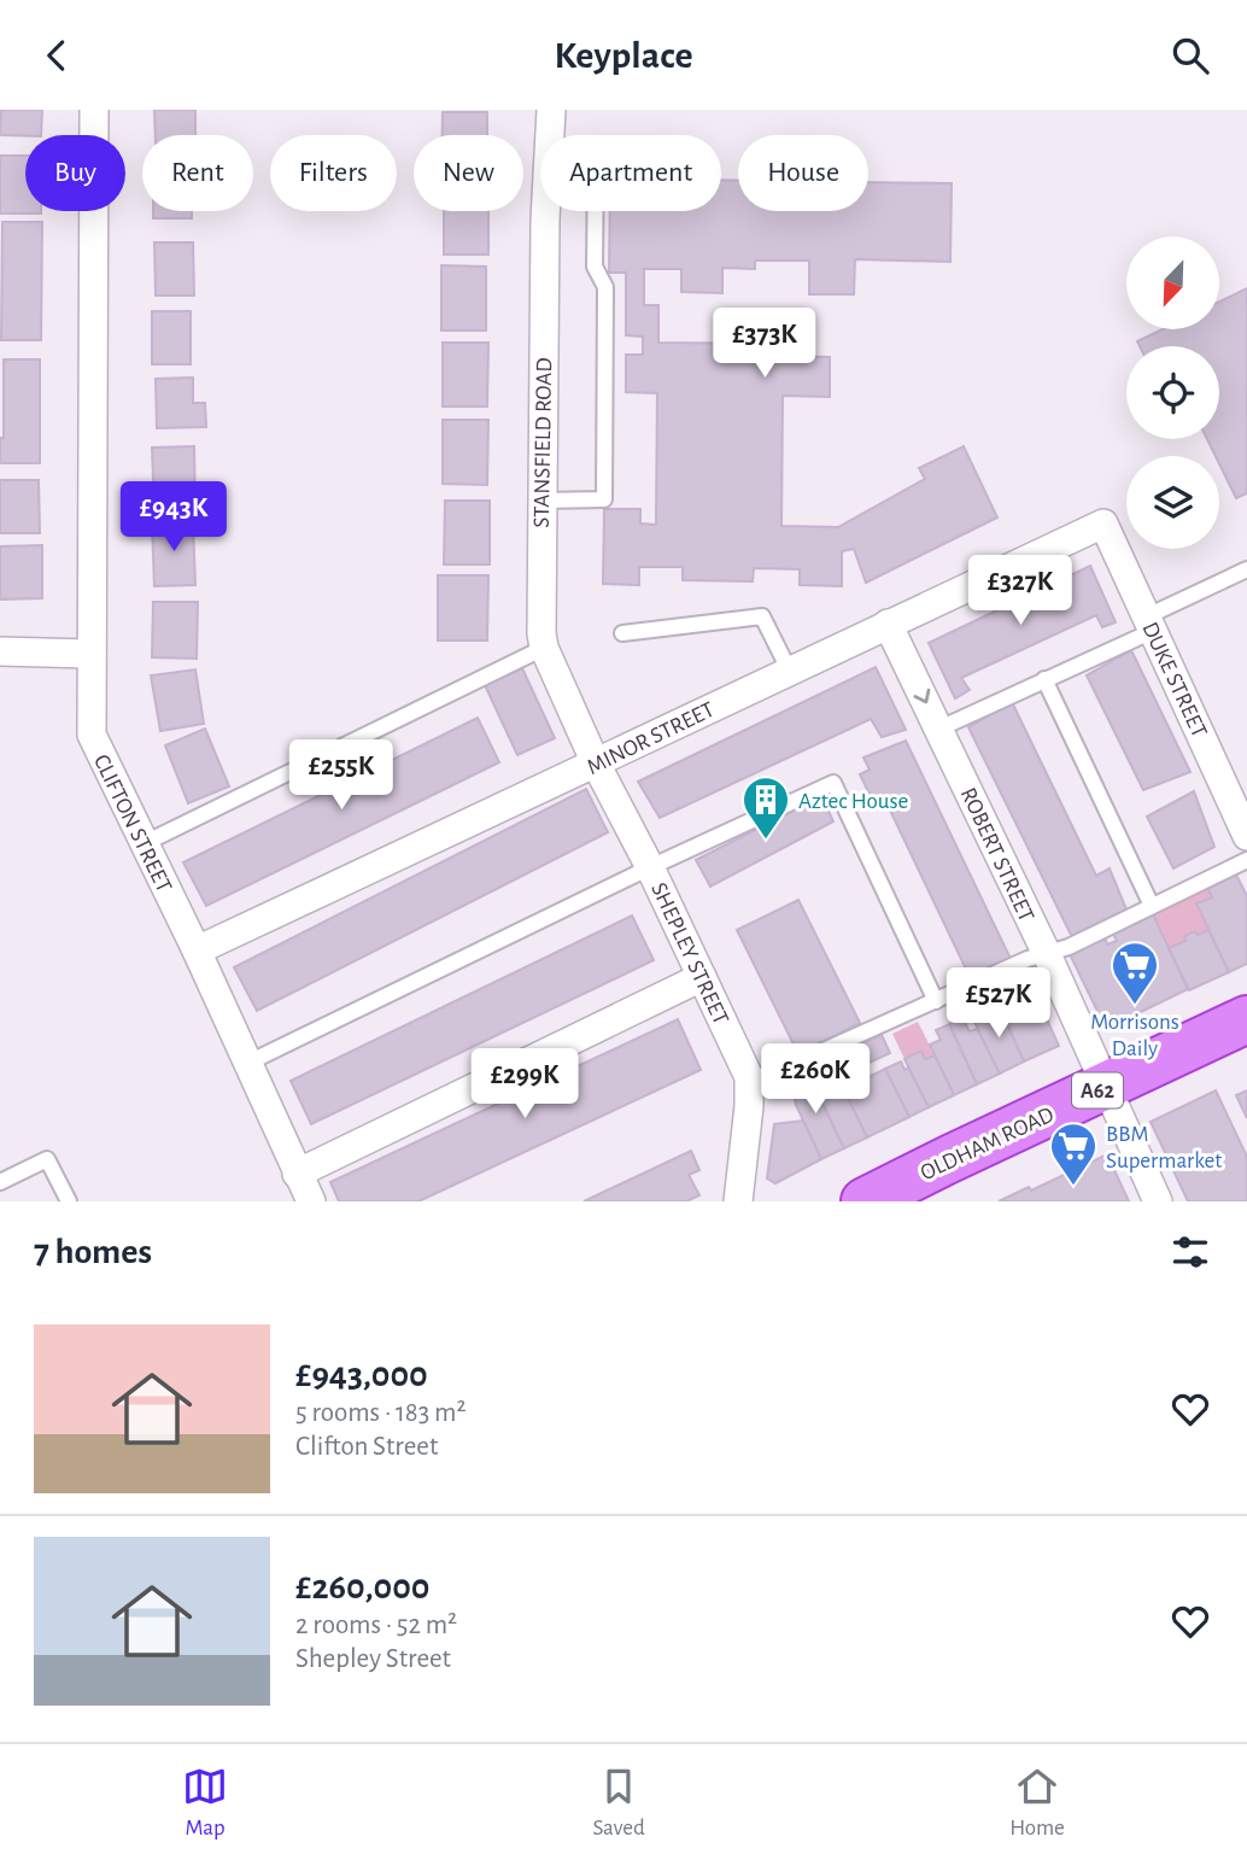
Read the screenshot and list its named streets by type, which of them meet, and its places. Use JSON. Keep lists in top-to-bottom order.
{
  "streets": {
    "highway": ["A62", "OLDHAM ROAD"],
    "street": [
      "STANSFIELD ROAD",
      "DUKE STREET",
      "MINOR STREET",
      "CLIFTON STREET",
      "ROBERT STREET",
      "SHEPLEY STREET"
    ]
  },
  "crossings": [
    ["STANSFIELD ROAD", "MINOR STREET"],
    ["STANSFIELD ROAD", "SHEPLEY STREET"],
    ["DUKE STREET", "MINOR STREET"],
    ["MINOR STREET", "CLIFTON STREET"],
    ["MINOR STREET", "ROBERT STREET"],
    ["MINOR STREET", "SHEPLEY STREET"],
    ["ROBERT STREET", "OLDHAM ROAD"]
  ],
  "places": {
    "building": ["Aztec House"],
    "supermarket": ["Morrisons Daily", "BBM Supermarket"]
  },
  "north": "bottom left",
  "page": {
    "header": "Keyplace",
    "chip": [
      "Buy",
      "Rent",
      "Filters",
      "New",
      "Apartment",
      "House"
    ],
    "price": [
      "£373K",
      "£943K",
      "£327K",
      "£255K",
      "£527K",
      "£260K",
      "£299K"
    ],
    "heading": "7 homes",
    "list": [
      {
        "name": "£943,000",
        "note": "5 rooms · 183 m² · Clifton Street"
      },
      {
        "name": "£260,000",
        "note": "2 rooms · 52 m² · Shepley Street"
      }
    ],
    "tabs": ["Map", "Saved", "Home"]
  }
}
